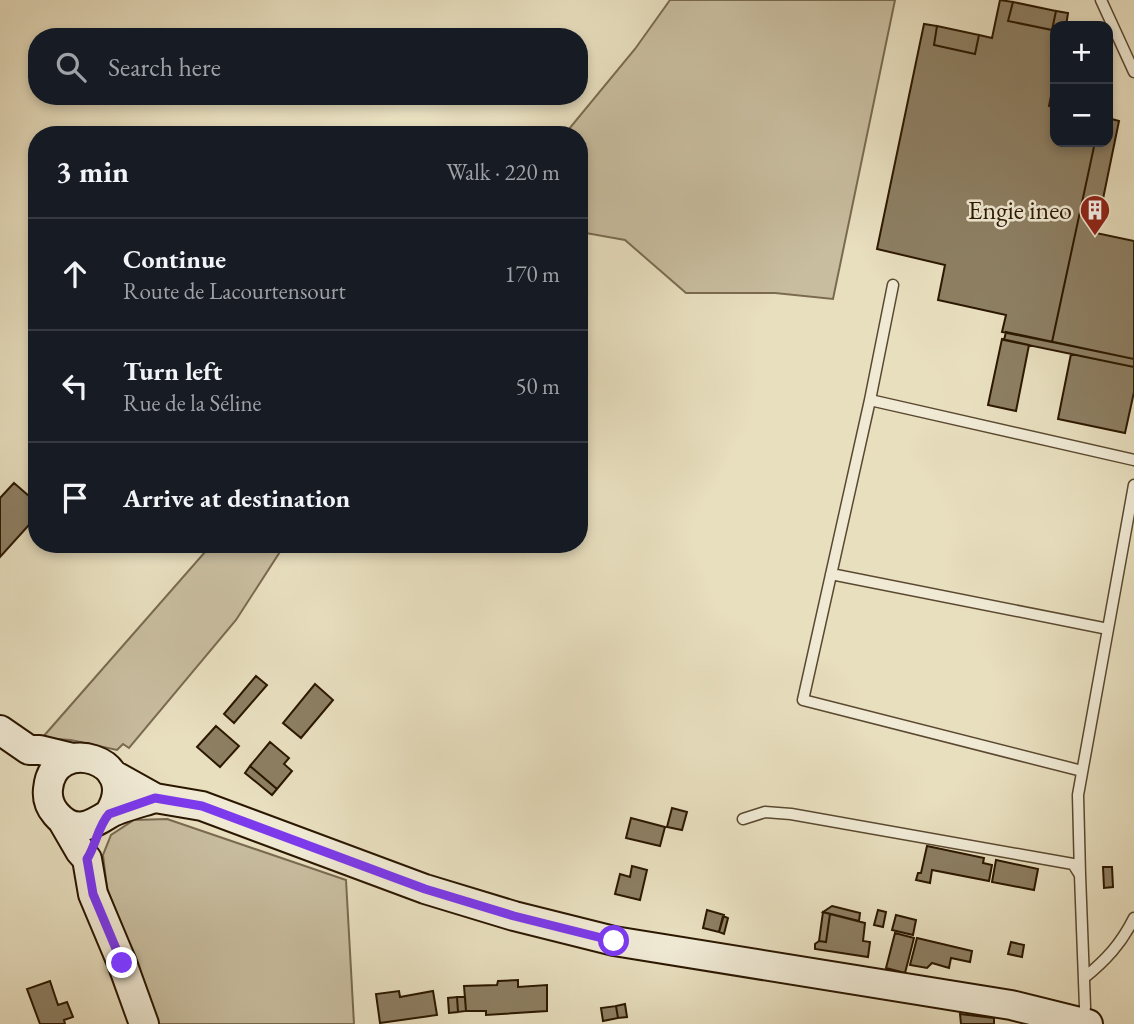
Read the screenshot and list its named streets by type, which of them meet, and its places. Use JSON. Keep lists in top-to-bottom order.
{
  "places": {
    "building": ["Engie ineo"]
  },
  "page": {
    "map_buttons": ["+", "−"],
    "search": "Search here",
    "heading": ["3 min", "Walk · 220 m"],
    "list": [
      ["Continue", "Route de Lacourtensourt", "170 m"],
      ["Turn left", "Rue de la Séline", "50 m"],
      "Arrive at destination"
    ]
  }
}
